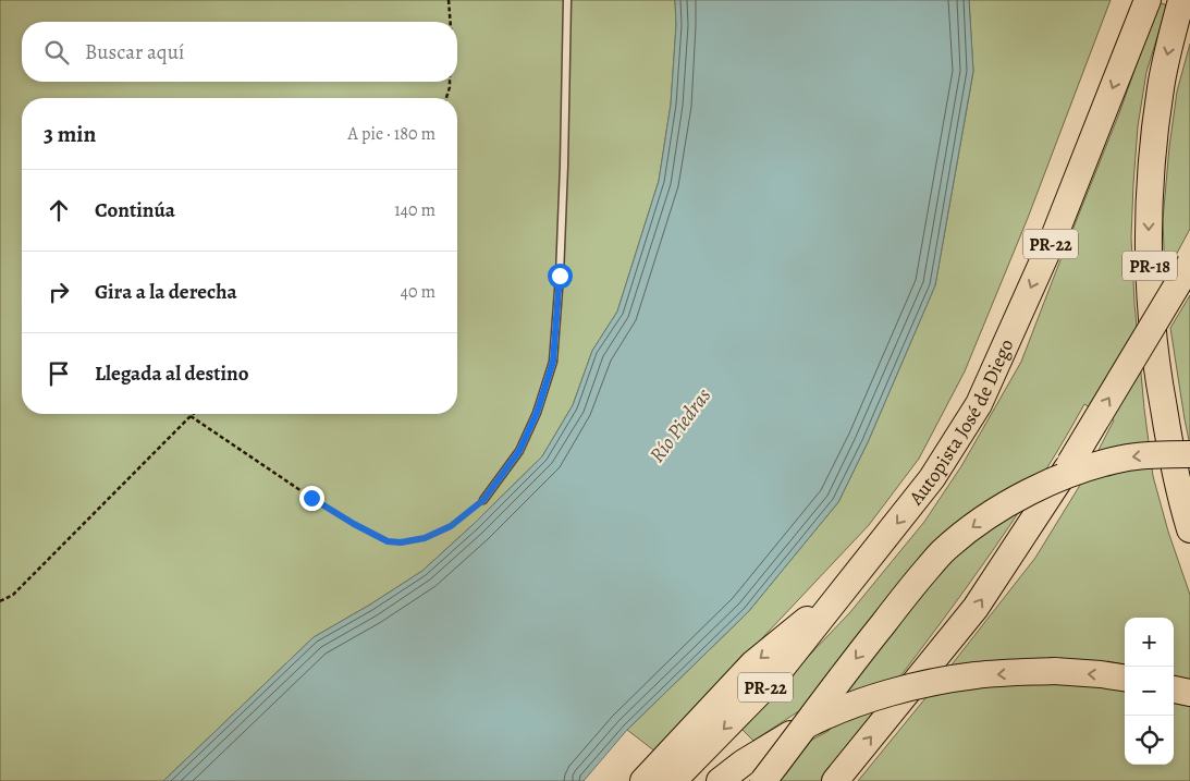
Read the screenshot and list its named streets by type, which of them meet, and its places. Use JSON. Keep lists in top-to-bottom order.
{
  "streets": {
    "highway": ["PR-22", "PR-18", "Autopista José de Diego"]
  },
  "water": ["Río Piedras"],
  "page": {
    "search": "Buscar aquí",
    "heading": ["3 min", "A pie · 180 m"],
    "list": [
      ["Continúa", "140 m"],
      ["Gira a la derecha", "40 m"],
      "Llegada al destino"
    ],
    "map_buttons": ["+", "−"]
  }
}
